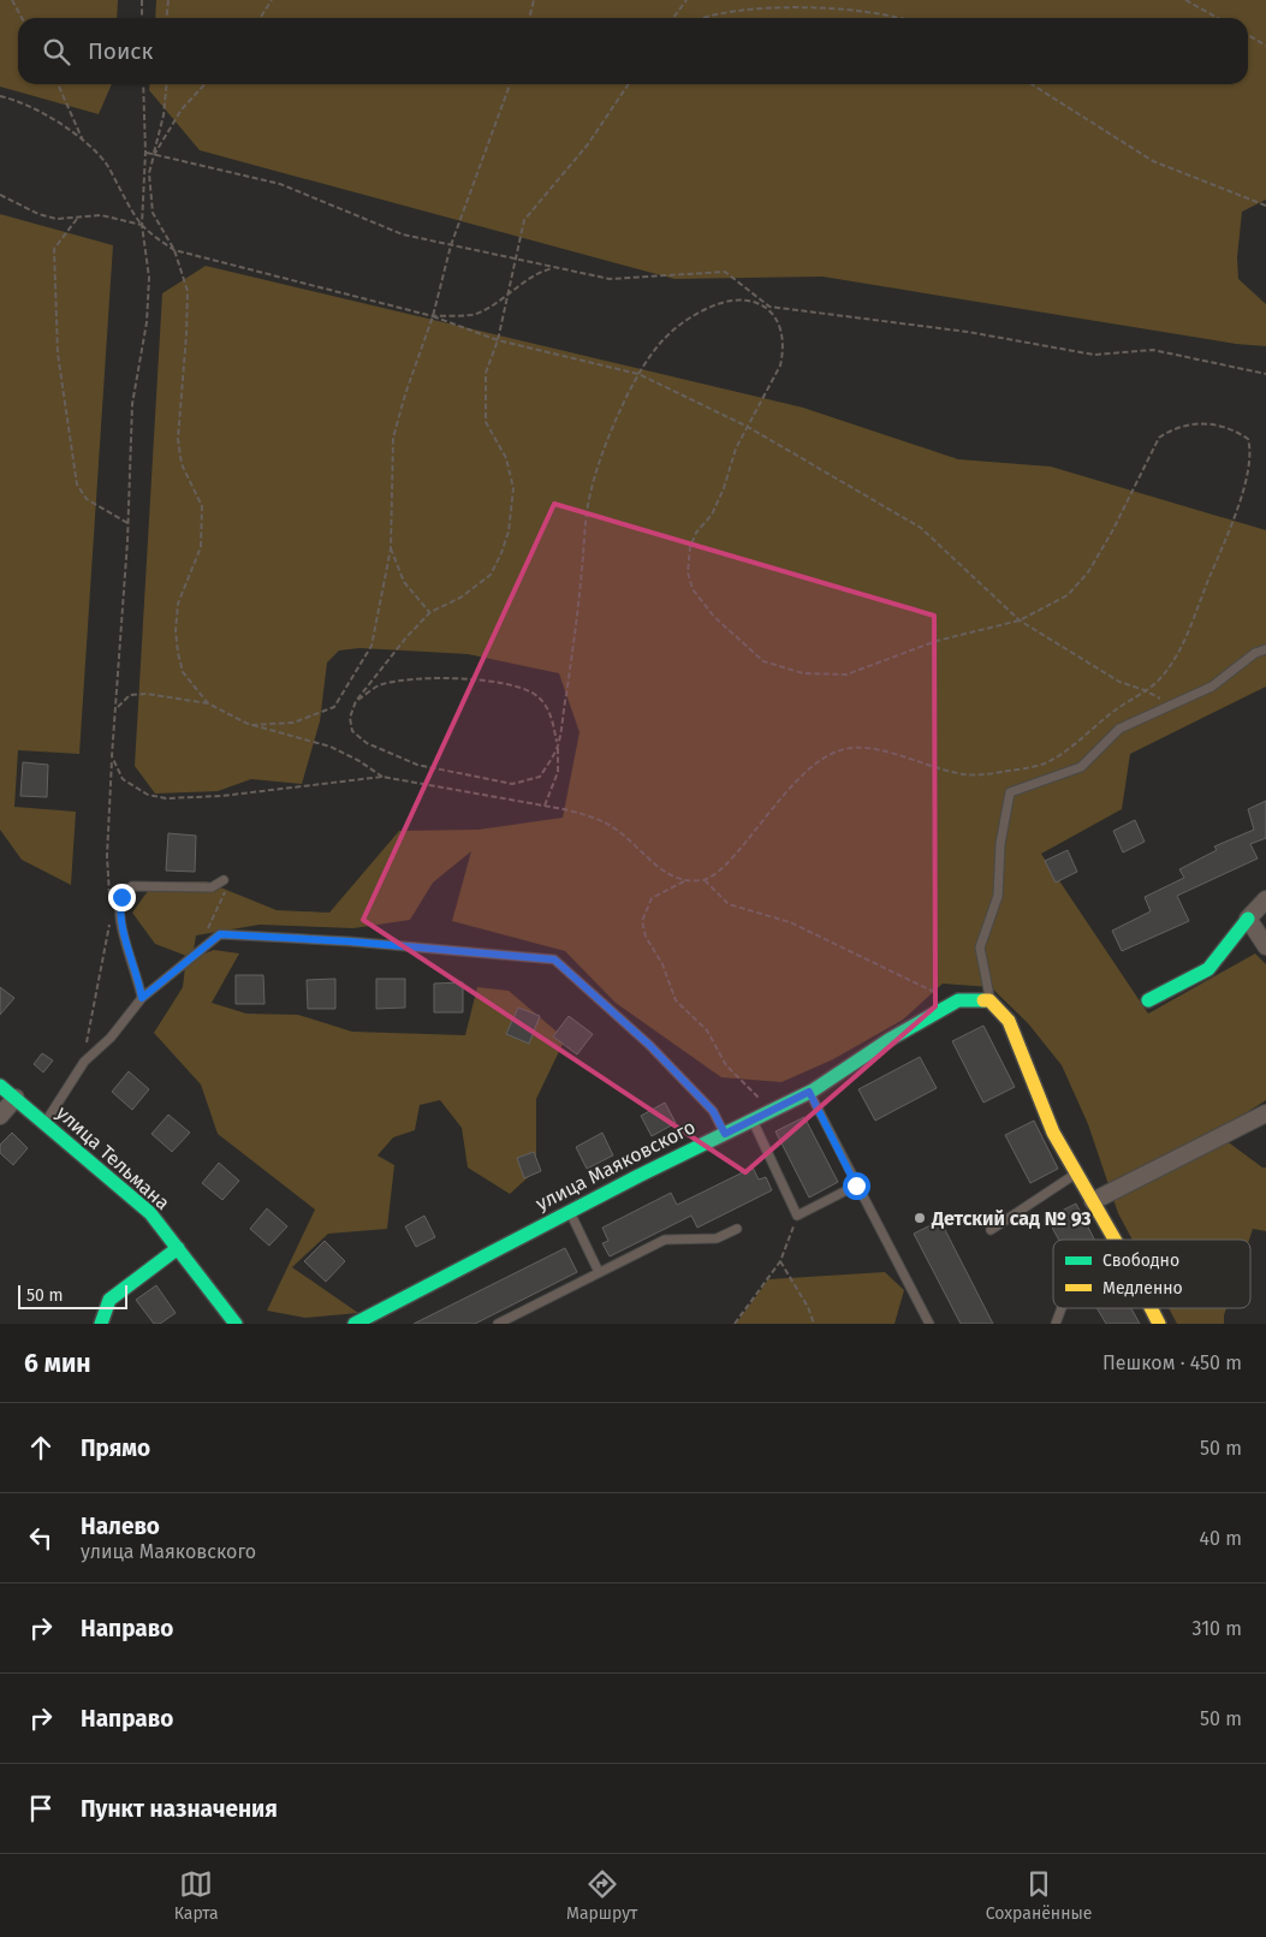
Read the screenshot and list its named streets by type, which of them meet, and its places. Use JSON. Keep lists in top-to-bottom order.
{
  "streets": {
    "street": ["улица Тельмана", "улица Маяковского"]
  },
  "places": ["Детский сад № 93"],
  "legend": ["Свободно", "Медленно"],
  "scale_bar": "50 m",
  "page": {
    "search": "Поиск",
    "scale": "50 m",
    "heading": ["6 мин", "Пешком · 450 m"],
    "list": [
      ["Прямо", "50 m"],
      ["Налево", "улица Маяковского", "40 m"],
      ["Направо", "310 m"],
      ["Направо", "50 m"],
      "Пункт назначения"
    ],
    "nav": ["Карта", "Маршрут", "Сохранённые"]
  }
}
